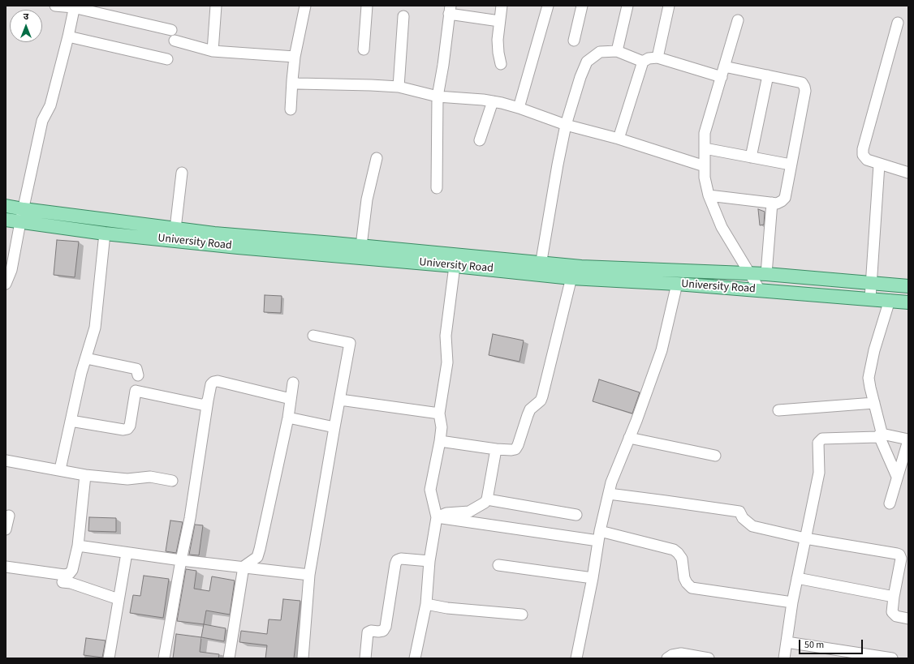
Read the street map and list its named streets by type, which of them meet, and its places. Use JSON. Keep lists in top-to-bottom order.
{
  "streets": {
    "main road": ["University Road"]
  },
  "scale_bar": "50 m",
  "north": "top"
}
